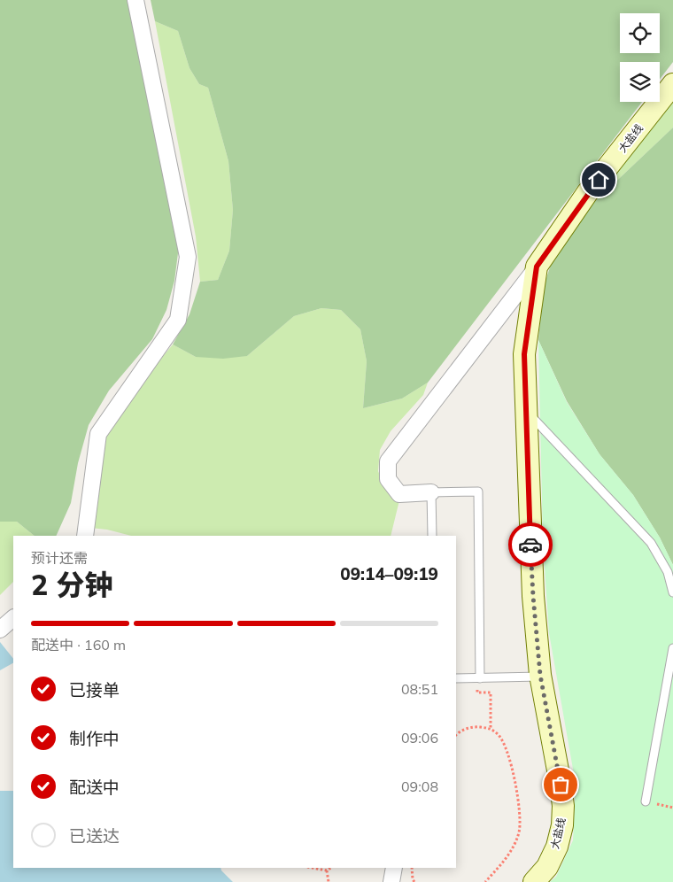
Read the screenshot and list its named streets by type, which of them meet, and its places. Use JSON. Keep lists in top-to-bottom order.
{
  "streets": {
    "main road": ["大盐线"]
  },
  "page": {
    "heading": ["2 分钟", "预计还需", "09:14–09:19"],
    "bar": "配送中 · 160 m",
    "list": [
      ["已接单", "08:51"],
      ["制作中", "09:06"],
      ["配送中", "09:08"],
      "已送达"
    ]
  }
}
